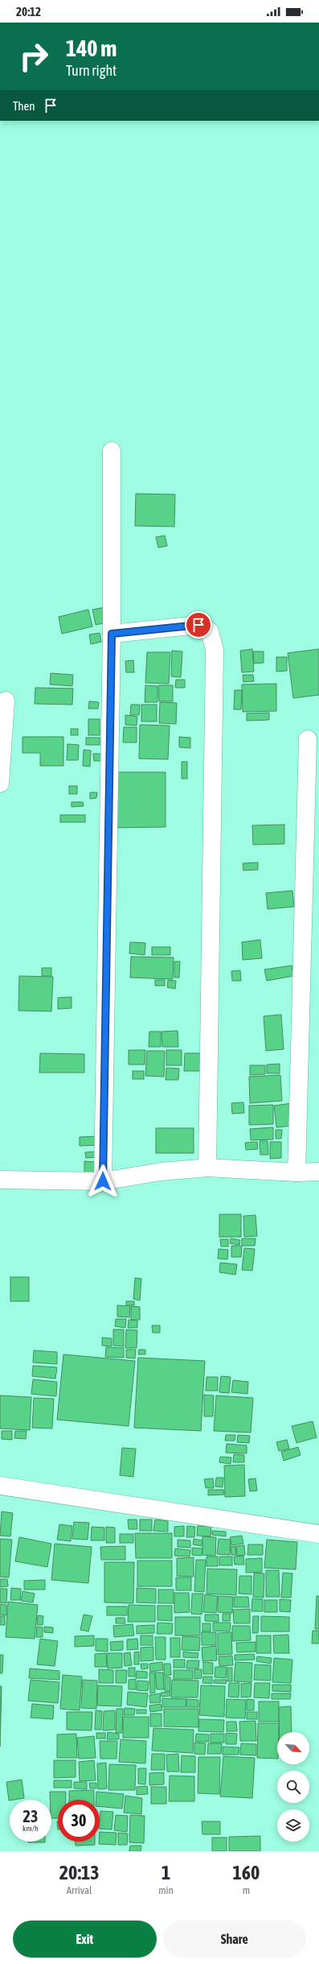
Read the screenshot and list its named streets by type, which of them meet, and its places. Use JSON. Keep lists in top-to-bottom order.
{
  "north": "bottom right",
  "page": {
    "status": "20:12",
    "turn": ["140 m", "Turn right"],
    "then": "Then",
    "speed": "23 km/h",
    "limit": "30",
    "eta": [
      "20:13",
      "Arrival",
      "1",
      "min",
      "160",
      "m"
    ],
    "buttons": ["Exit", "Share"]
  }
}
